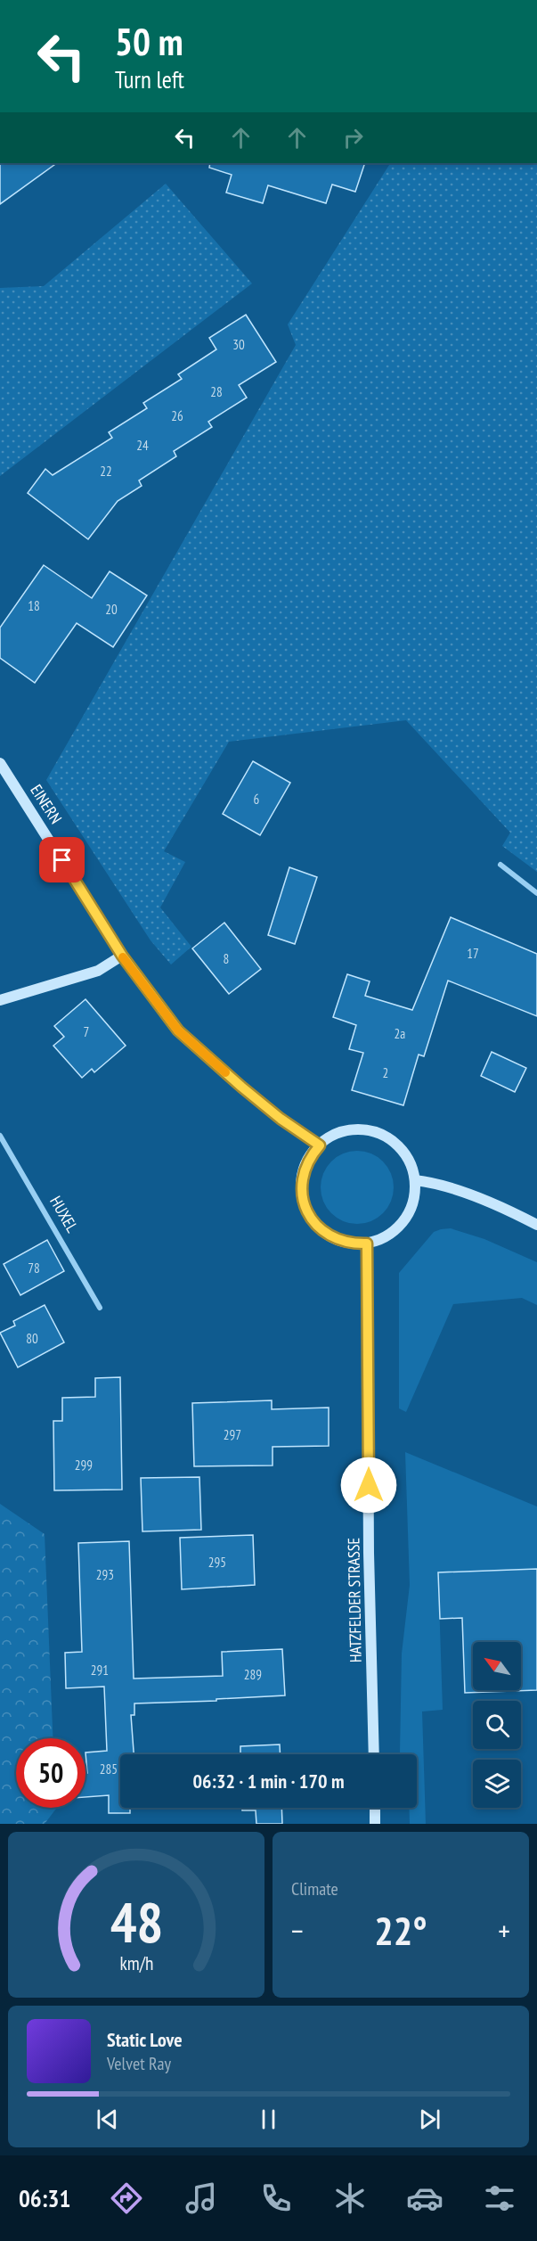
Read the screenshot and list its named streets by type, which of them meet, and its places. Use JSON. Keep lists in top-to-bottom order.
{
  "streets": {
    "main road": ["EINERN", "HATZFELDER STRASSE"],
    "street": ["HUXEL"]
  },
  "crossings": [
    ["EINERN", "HATZFELDER STRASSE"]
  ],
  "house_numbers": [
    "30",
    "28",
    "26",
    "24",
    "22",
    "18",
    "20",
    "6",
    "17",
    "8",
    "7",
    "2a",
    "2",
    "78",
    "80",
    "297",
    "299",
    "295",
    "293",
    "291",
    "289",
    "285"
  ],
  "north": "top left",
  "page": {
    "turn": ["50 m", "Turn left"],
    "limit": "50",
    "trip": "06:32 · 1 min · 170 m",
    "tile": "Climate",
    "heat": ["−", "22°", "+"],
    "song": ["Static Love", "Velvet Ray"],
    "tabs": "06:31",
    "gauge": ["48", "km/h"]
  }
}
